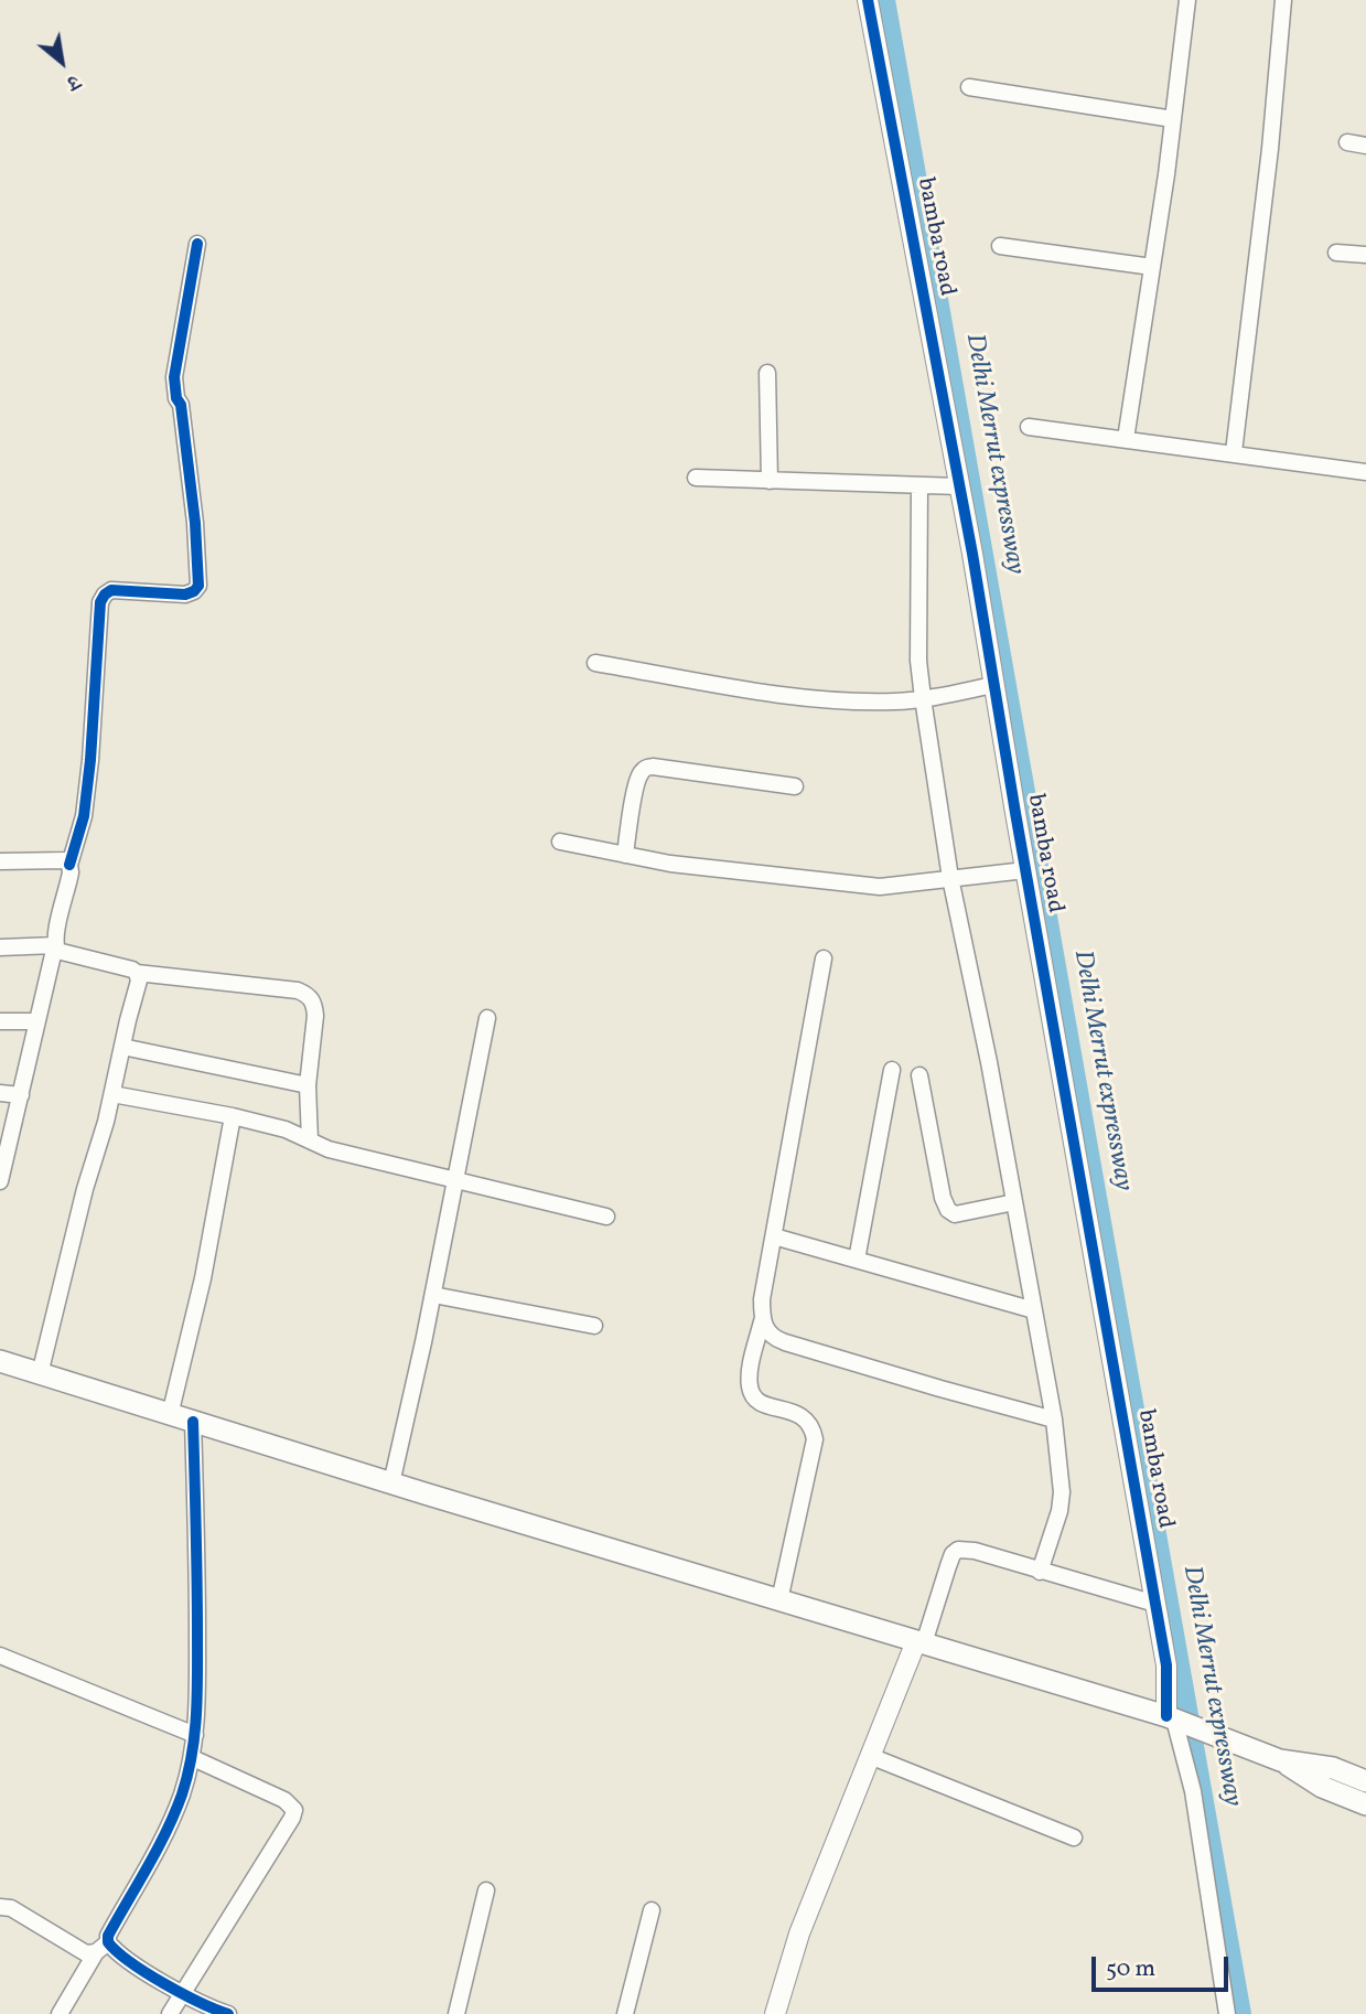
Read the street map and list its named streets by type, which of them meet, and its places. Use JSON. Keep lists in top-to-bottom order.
{
  "streets": {
    "street": ["bamba road"]
  },
  "water": ["Delhi Merrut expressway"],
  "scale_bar": "50 m",
  "north": "bottom right"
}
